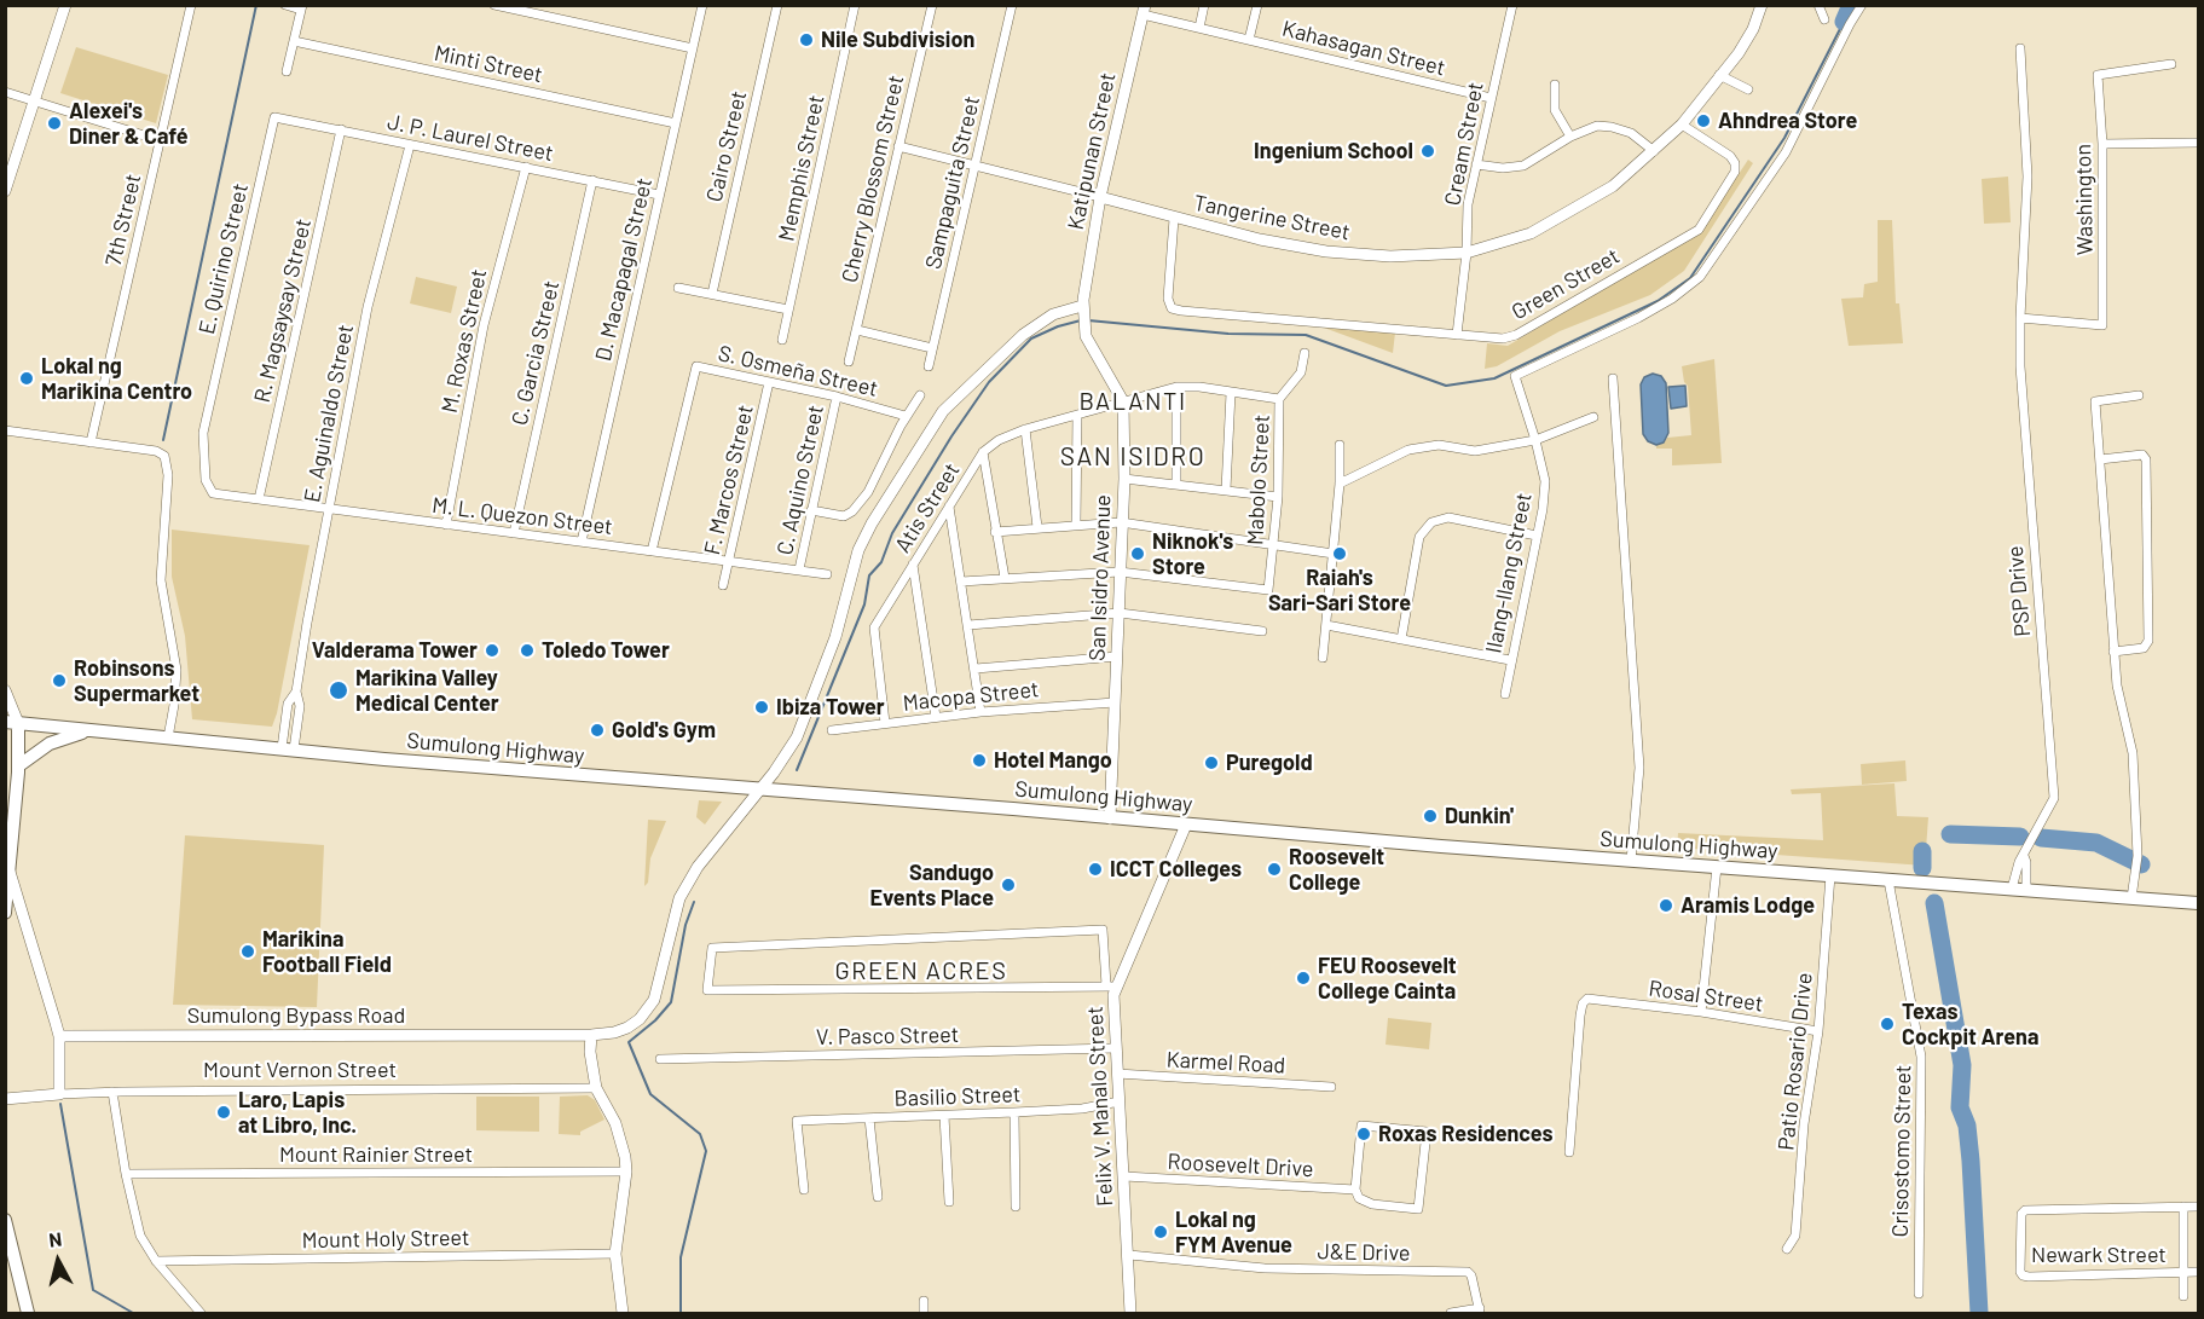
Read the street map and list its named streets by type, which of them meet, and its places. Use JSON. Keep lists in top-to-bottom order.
{
  "streets": {
    "main road": ["Sumulong Highway"],
    "street": [
      "Kahasagan Street",
      "Minti Street",
      "J. P. Laurel Street",
      "Cream Street",
      "Cairo Street",
      "Katipunan Street",
      "Memphis Street",
      "Cherry Blossom Street",
      "Sampaguita Street",
      "Washington",
      "Tangerine Street",
      "7th Street",
      "E. Quirino Street",
      "D. Macapagal Street",
      "Green Street",
      "R. Magsaysay Street",
      "M. Roxas Street",
      "C. Garcia Street",
      "S. Osmeña Street",
      "E. Aguinaldo Street",
      "F. Marcos Street",
      "C. Aquino Street",
      "Mabolo Street",
      "Atis Street",
      "M. L. Quezon Street",
      "Ilang-Ilang Street",
      "San Isidro Avenue",
      "PSP Drive",
      "Macopa Street",
      "Rosal Street",
      "Sumulong Bypass Road",
      "V. Pasco Street",
      "Patio Rosario Drive",
      "Karmel Road",
      "Mount Vernon Street",
      "Basilio Street",
      "Felix V. Manalo Street",
      "Crisostomo Street",
      "Mount Rainier Street",
      "Roosevelt Drive",
      "Mount Holy Street",
      "J&E Drive",
      "Newark Street"
    ]
  },
  "crossings": [
    ["Kahasagan Street", "Cream Street"],
    ["Kahasagan Street", "Katipunan Street"],
    ["Minti Street", "D. Macapagal Street"],
    ["J. P. Laurel Street", "E. Quirino Street"],
    ["J. P. Laurel Street", "D. Macapagal Street"],
    ["J. P. Laurel Street", "R. Magsaysay Street"],
    ["J. P. Laurel Street", "M. Roxas Street"],
    ["J. P. Laurel Street", "C. Garcia Street"],
    ["J. P. Laurel Street", "E. Aguinaldo Street"],
    ["Cream Street", "Tangerine Street"],
    ["Cream Street", "Green Street"],
    ["Katipunan Street", "Tangerine Street"],
    ["Katipunan Street", "San Isidro Avenue"],
    ["Katipunan Street", "Sumulong Bypass Road"],
    ["Cherry Blossom Street", "Tangerine Street"],
    ["Sampaguita Street", "Tangerine Street"],
    ["Washington", "PSP Drive"],
    ["Tangerine Street", "Green Street"],
    ["E. Quirino Street", "M. L. Quezon Street"],
    ["D. Macapagal Street", "M. L. Quezon Street"],
    ["R. Magsaysay Street", "M. L. Quezon Street"],
    ["M. Roxas Street", "M. L. Quezon Street"],
    ["C. Garcia Street", "M. L. Quezon Street"],
    ["S. Osmeña Street", "F. Marcos Street"],
    ["S. Osmeña Street", "C. Aquino Street"],
    ["S. Osmeña Street", "M. L. Quezon Street"],
    ["E. Aguinaldo Street", "M. L. Quezon Street"],
    ["E. Aguinaldo Street", "Sumulong Highway"],
    ["F. Marcos Street", "M. L. Quezon Street"],
    ["C. Aquino Street", "M. L. Quezon Street"],
    ["Mabolo Street", "Atis Street"],
    ["Mabolo Street", "San Isidro Avenue"],
    ["Atis Street", "San Isidro Avenue"],
    ["Atis Street", "Macopa Street"],
    ["San Isidro Avenue", "Macopa Street"],
    ["San Isidro Avenue", "Sumulong Highway"],
    ["San Isidro Avenue", "Sumulong Bypass Road"],
    ["PSP Drive", "Sumulong Highway"],
    ["Sumulong Highway", "Sumulong Bypass Road"],
    ["Sumulong Highway", "Patio Rosario Drive"],
    ["Sumulong Highway", "Felix V. Manalo Street"],
    ["Sumulong Highway", "Crisostomo Street"],
    ["Rosal Street", "Patio Rosario Drive"],
    ["V. Pasco Street", "Felix V. Manalo Street"],
    ["Karmel Road", "Felix V. Manalo Street"],
    ["Basilio Street", "Felix V. Manalo Street"],
    ["Felix V. Manalo Street", "Roosevelt Drive"],
    ["Felix V. Manalo Street", "J&E Drive"]
  ],
  "districts": ["BALANTI", "SAN ISIDRO", "GREEN ACRES"],
  "places": [
    "Nile Subdivision",
    "Ahndrea Store",
    "Alexei's Diner & Café",
    "Ingenium School",
    "Lokal ng Marikina Centro",
    "Niknok's Store",
    "Raiah's Sari-Sari Store",
    "Valderama Tower",
    "Toledo Tower",
    "Robinsons Supermarket",
    "Marikina Valley Medical Center",
    "Ibiza Tower",
    "Gold's Gym",
    "Hotel Mango",
    "Puregold",
    "Dunkin'",
    "ICCT Colleges",
    "Roosevelt College",
    "Sandugo Events Place",
    "Aramis Lodge",
    "Marikina Football Field",
    "FEU Roosevelt College Cainta",
    "Texas Cockpit Arena",
    "Laro, Lapis at Libro, Inc.",
    "Roxas Residences",
    "Lokal ng FYM Avenue"
  ],
  "north": "top"
}
